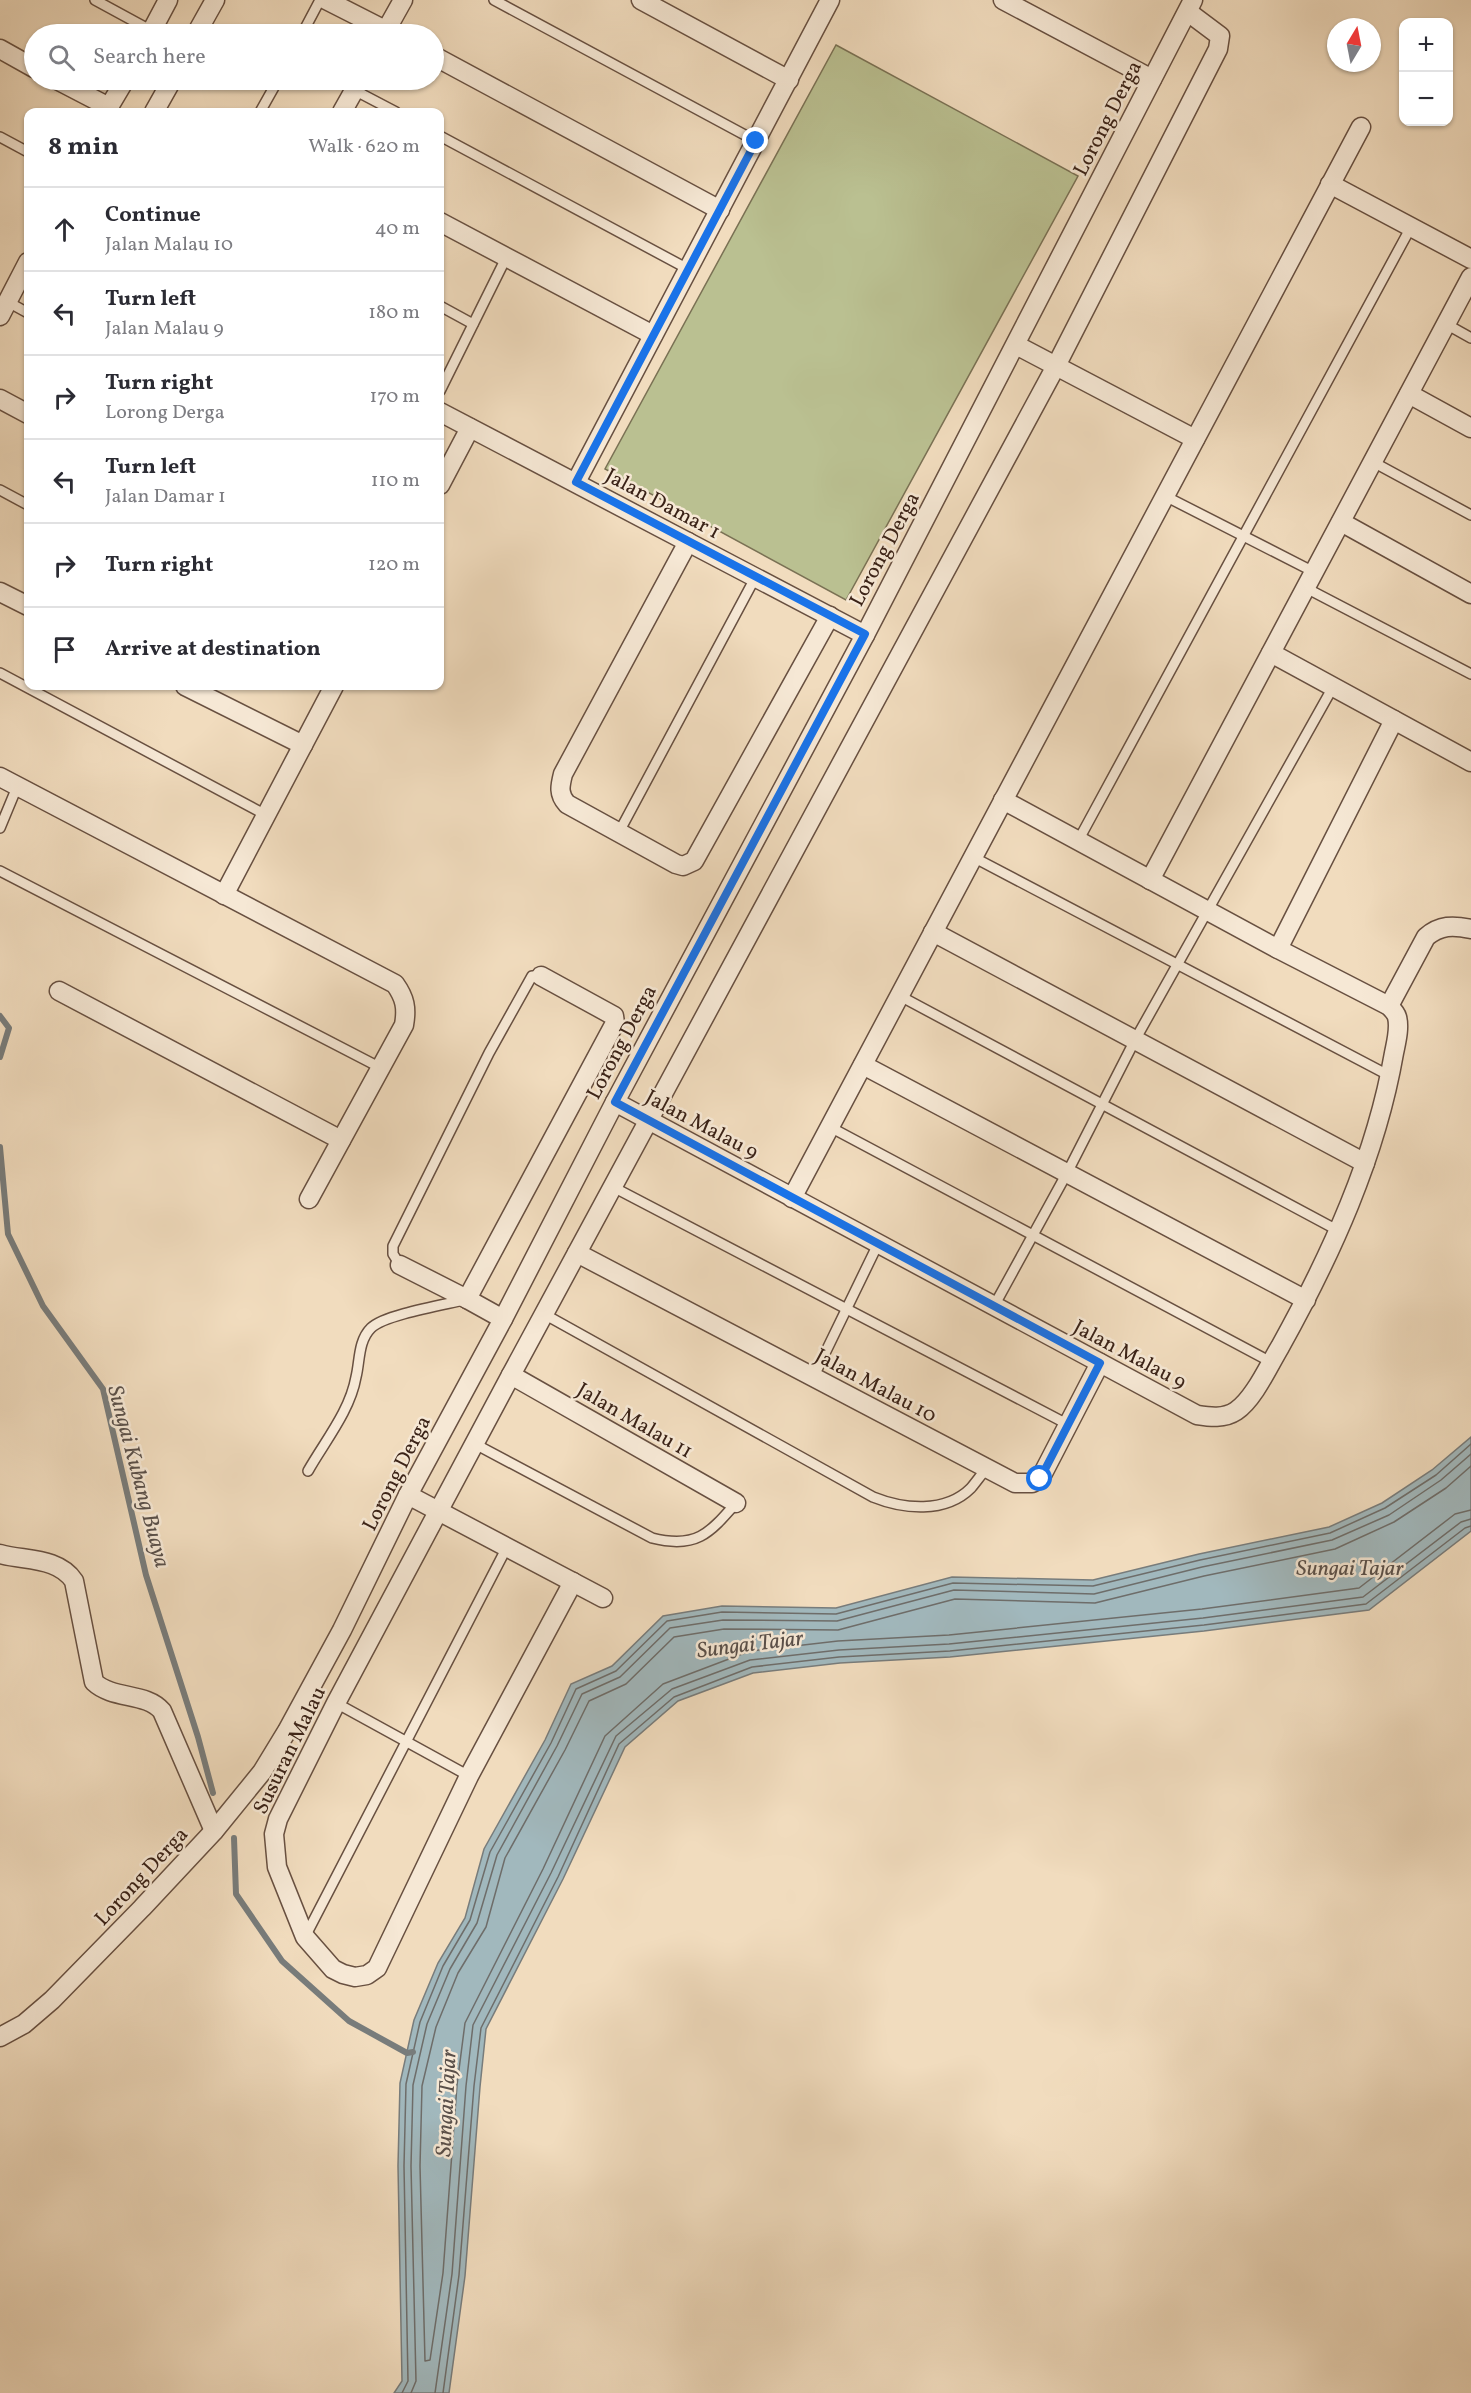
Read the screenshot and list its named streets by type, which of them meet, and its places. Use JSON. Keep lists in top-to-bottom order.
{
  "streets": {
    "street": [
      "Lorong Derga",
      "Jalan Damar 1",
      "Jalan Malau 9",
      "Jalan Malau 10",
      "Jalan Malau 11",
      "Susuran Malau"
    ]
  },
  "crossings": [
    ["Lorong Derga", "Jalan Damar 1"],
    ["Lorong Derga", "Jalan Malau 9"],
    ["Lorong Derga", "Susuran Malau"],
    ["Jalan Malau 9", "Jalan Malau 10"],
    ["Jalan Malau 9", "Susuran Malau"],
    ["Jalan Malau 10", "Susuran Malau"],
    ["Jalan Malau 11", "Susuran Malau"]
  ],
  "water": ["Sungai Kubang Buaya", "Sungai Tajar"],
  "north": "top",
  "page": {
    "map_buttons": ["+", "−"],
    "search": "Search here",
    "heading": ["8 min", "Walk · 620 m"],
    "list": [
      ["Continue", "Jalan Malau 10", "40 m"],
      ["Turn left", "Jalan Malau 9", "180 m"],
      ["Turn right", "Lorong Derga", "170 m"],
      ["Turn left", "Jalan Damar 1", "110 m"],
      ["Turn right", "120 m"],
      "Arrive at destination"
    ]
  }
}
